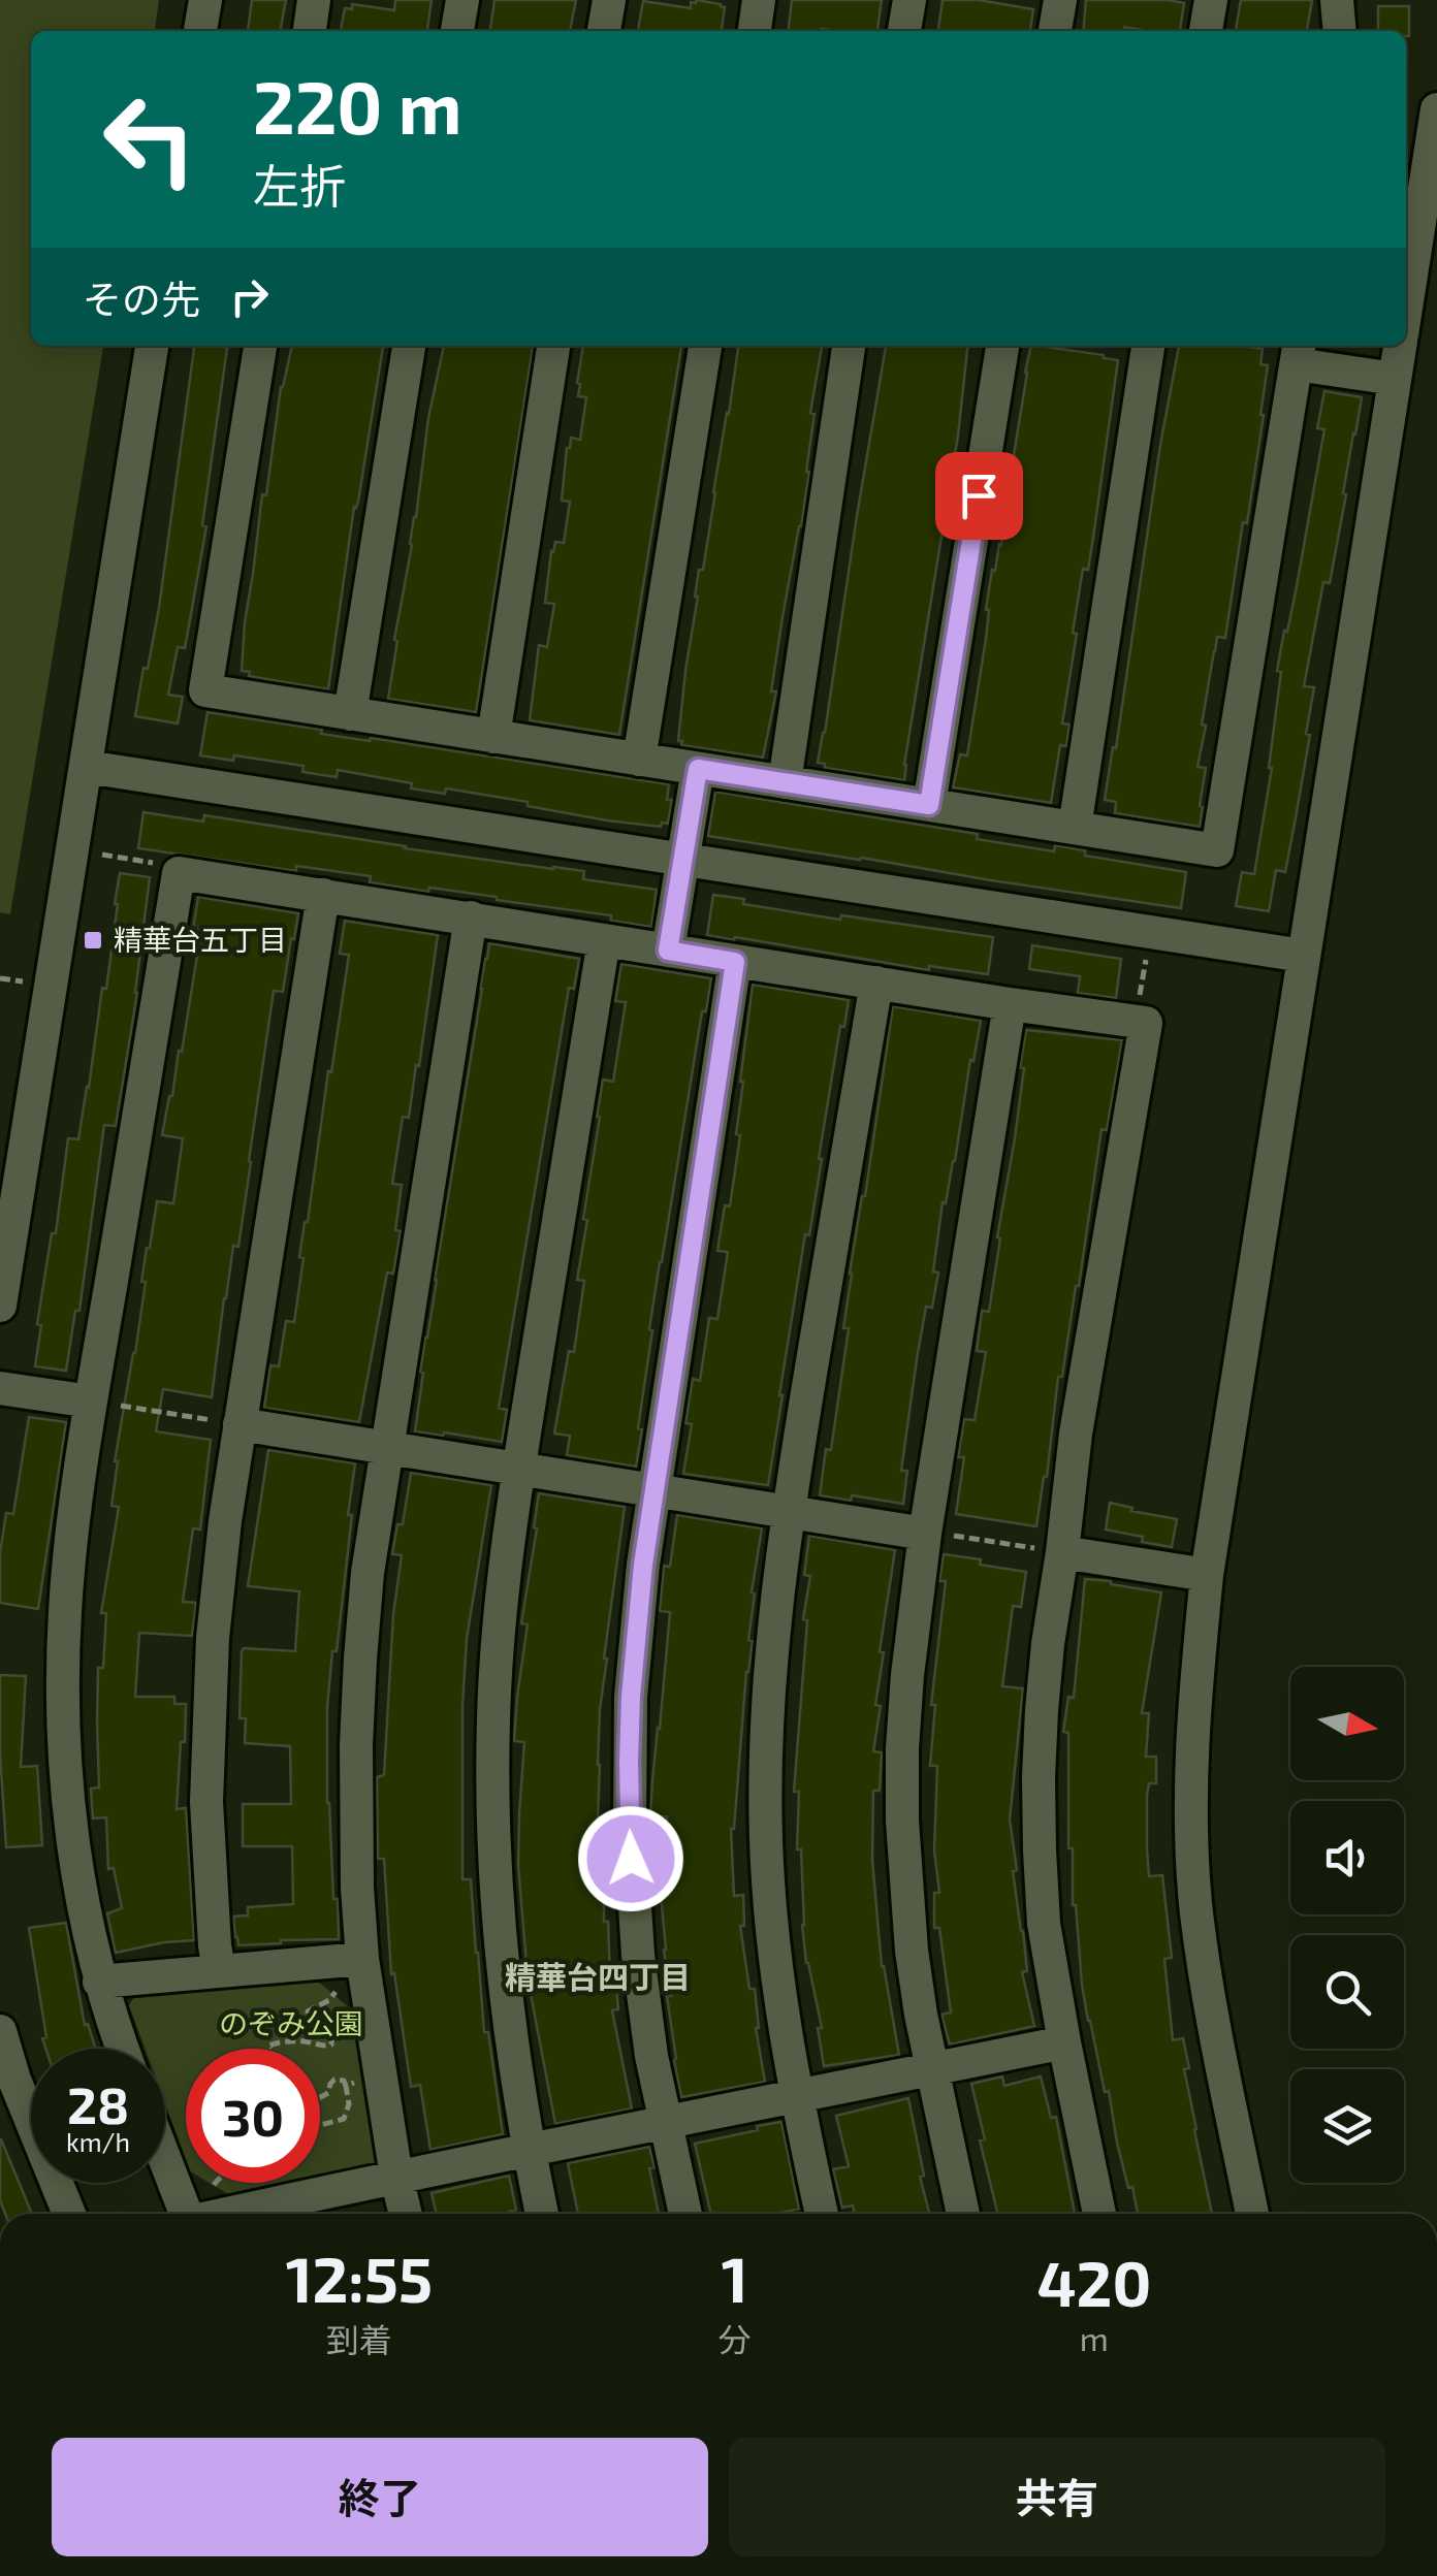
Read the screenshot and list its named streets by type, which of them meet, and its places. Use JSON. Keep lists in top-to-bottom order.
{
  "districts": ["精華台四丁目"],
  "parks": ["のぞみ公園"],
  "places": {
    "transit": ["精華台五丁目"]
  },
  "north": "right",
  "page": {
    "turn": ["220 m", "左折"],
    "then": "その先",
    "speed": "28 km/h",
    "limit": "30",
    "eta": [
      "12:55",
      "到着",
      "1",
      "分",
      "420",
      "m"
    ],
    "buttons": ["終了", "共有"]
  }
}
